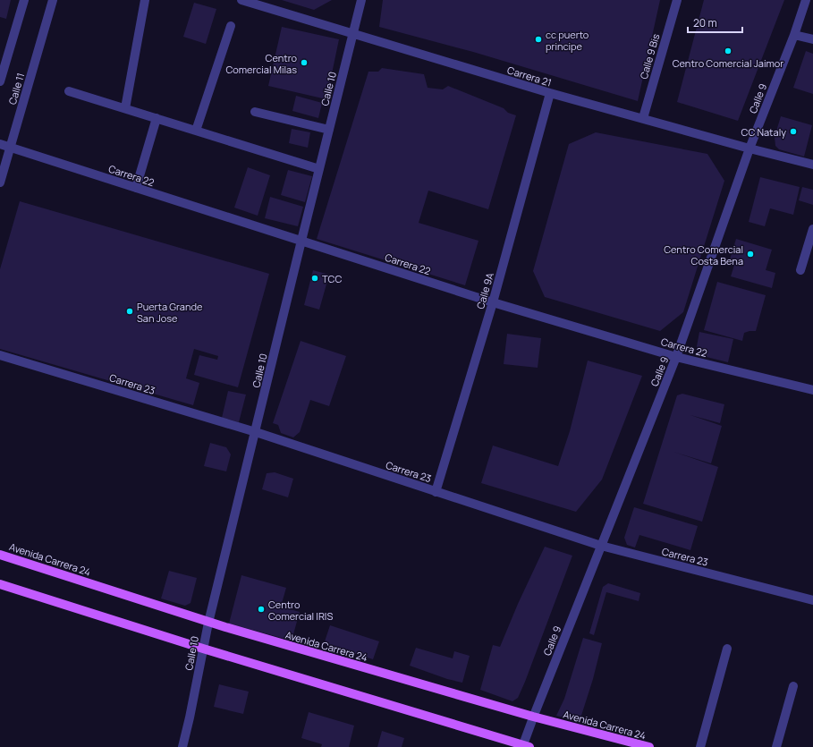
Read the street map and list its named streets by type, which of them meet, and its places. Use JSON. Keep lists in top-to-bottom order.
{
  "streets": {
    "main road": ["Avenida Carrera 24"],
    "street": [
      "Calle 9 Bis",
      "Carrera 21",
      "Calle 11",
      "Calle 10",
      "Calle 9",
      "Carrera 22",
      "Calle 9A",
      "Carrera 23"
    ]
  },
  "crossings": [
    ["Calle 9 Bis", "Carrera 21"],
    ["Carrera 21", "Calle 10"],
    ["Carrera 21", "Calle 9"],
    ["Carrera 21", "Calle 9A"],
    ["Calle 11", "Carrera 22"],
    ["Calle 10", "Carrera 22"],
    ["Calle 10", "Carrera 23"],
    ["Calle 10", "Avenida Carrera 24"],
    ["Calle 9", "Carrera 22"],
    ["Calle 9", "Carrera 23"],
    ["Calle 9", "Avenida Carrera 24"],
    ["Carrera 22", "Calle 9A"],
    ["Calle 9A", "Carrera 23"]
  ],
  "places": [
    "cc puerto principe",
    "Centro Comercial Jaimor",
    "Centro Comercial Milas",
    "CC Nataly",
    "Centro Comercial Costa Bena",
    "TCC",
    "Puerta Grande San Jose",
    "Centro Comercial IRIS"
  ],
  "scale_bar": "20 m"
}
